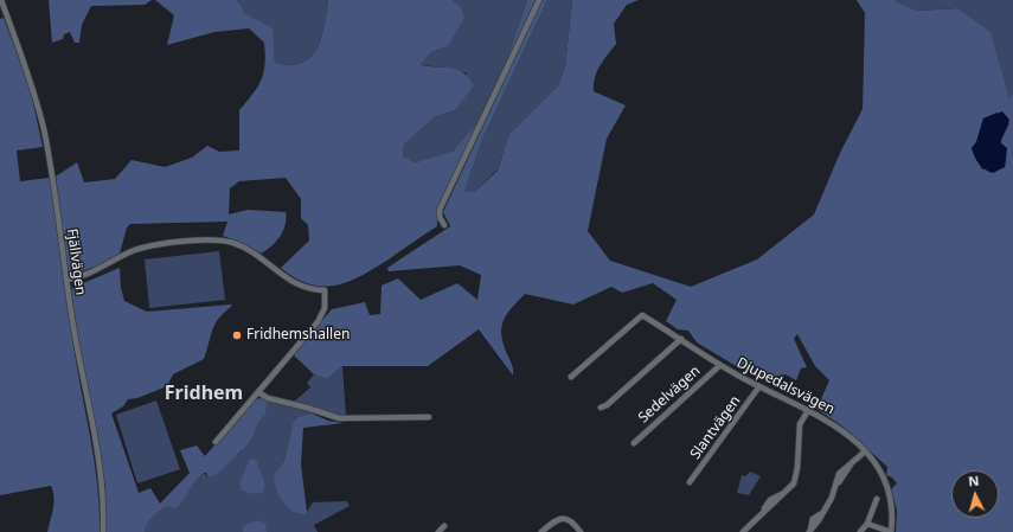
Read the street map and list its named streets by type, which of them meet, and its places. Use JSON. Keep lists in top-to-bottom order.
{
  "streets": {
    "street": [
      "Fjällvägen",
      "Djupedalsvägen",
      "Sedelvägen",
      "Slantvägen"
    ]
  },
  "crossings": [
    ["Djupedalsvägen", "Sedelvägen"],
    ["Djupedalsvägen", "Slantvägen"]
  ],
  "districts": ["Fridhem"],
  "places": ["Fridhemshallen"],
  "north": "top"
}
